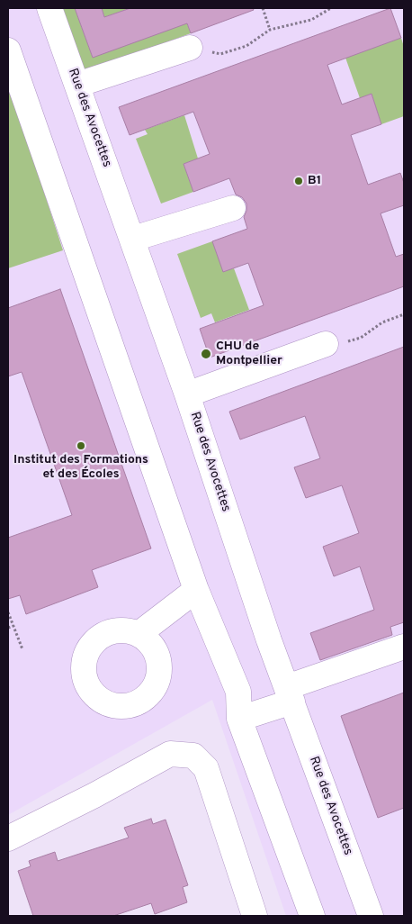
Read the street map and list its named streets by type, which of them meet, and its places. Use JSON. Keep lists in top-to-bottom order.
{
  "streets": {
    "lane": ["Rue des Avocettes"]
  },
  "places": ["B1", "CHU de Montpellier", "Institut des Formations et des Écoles"]
}
